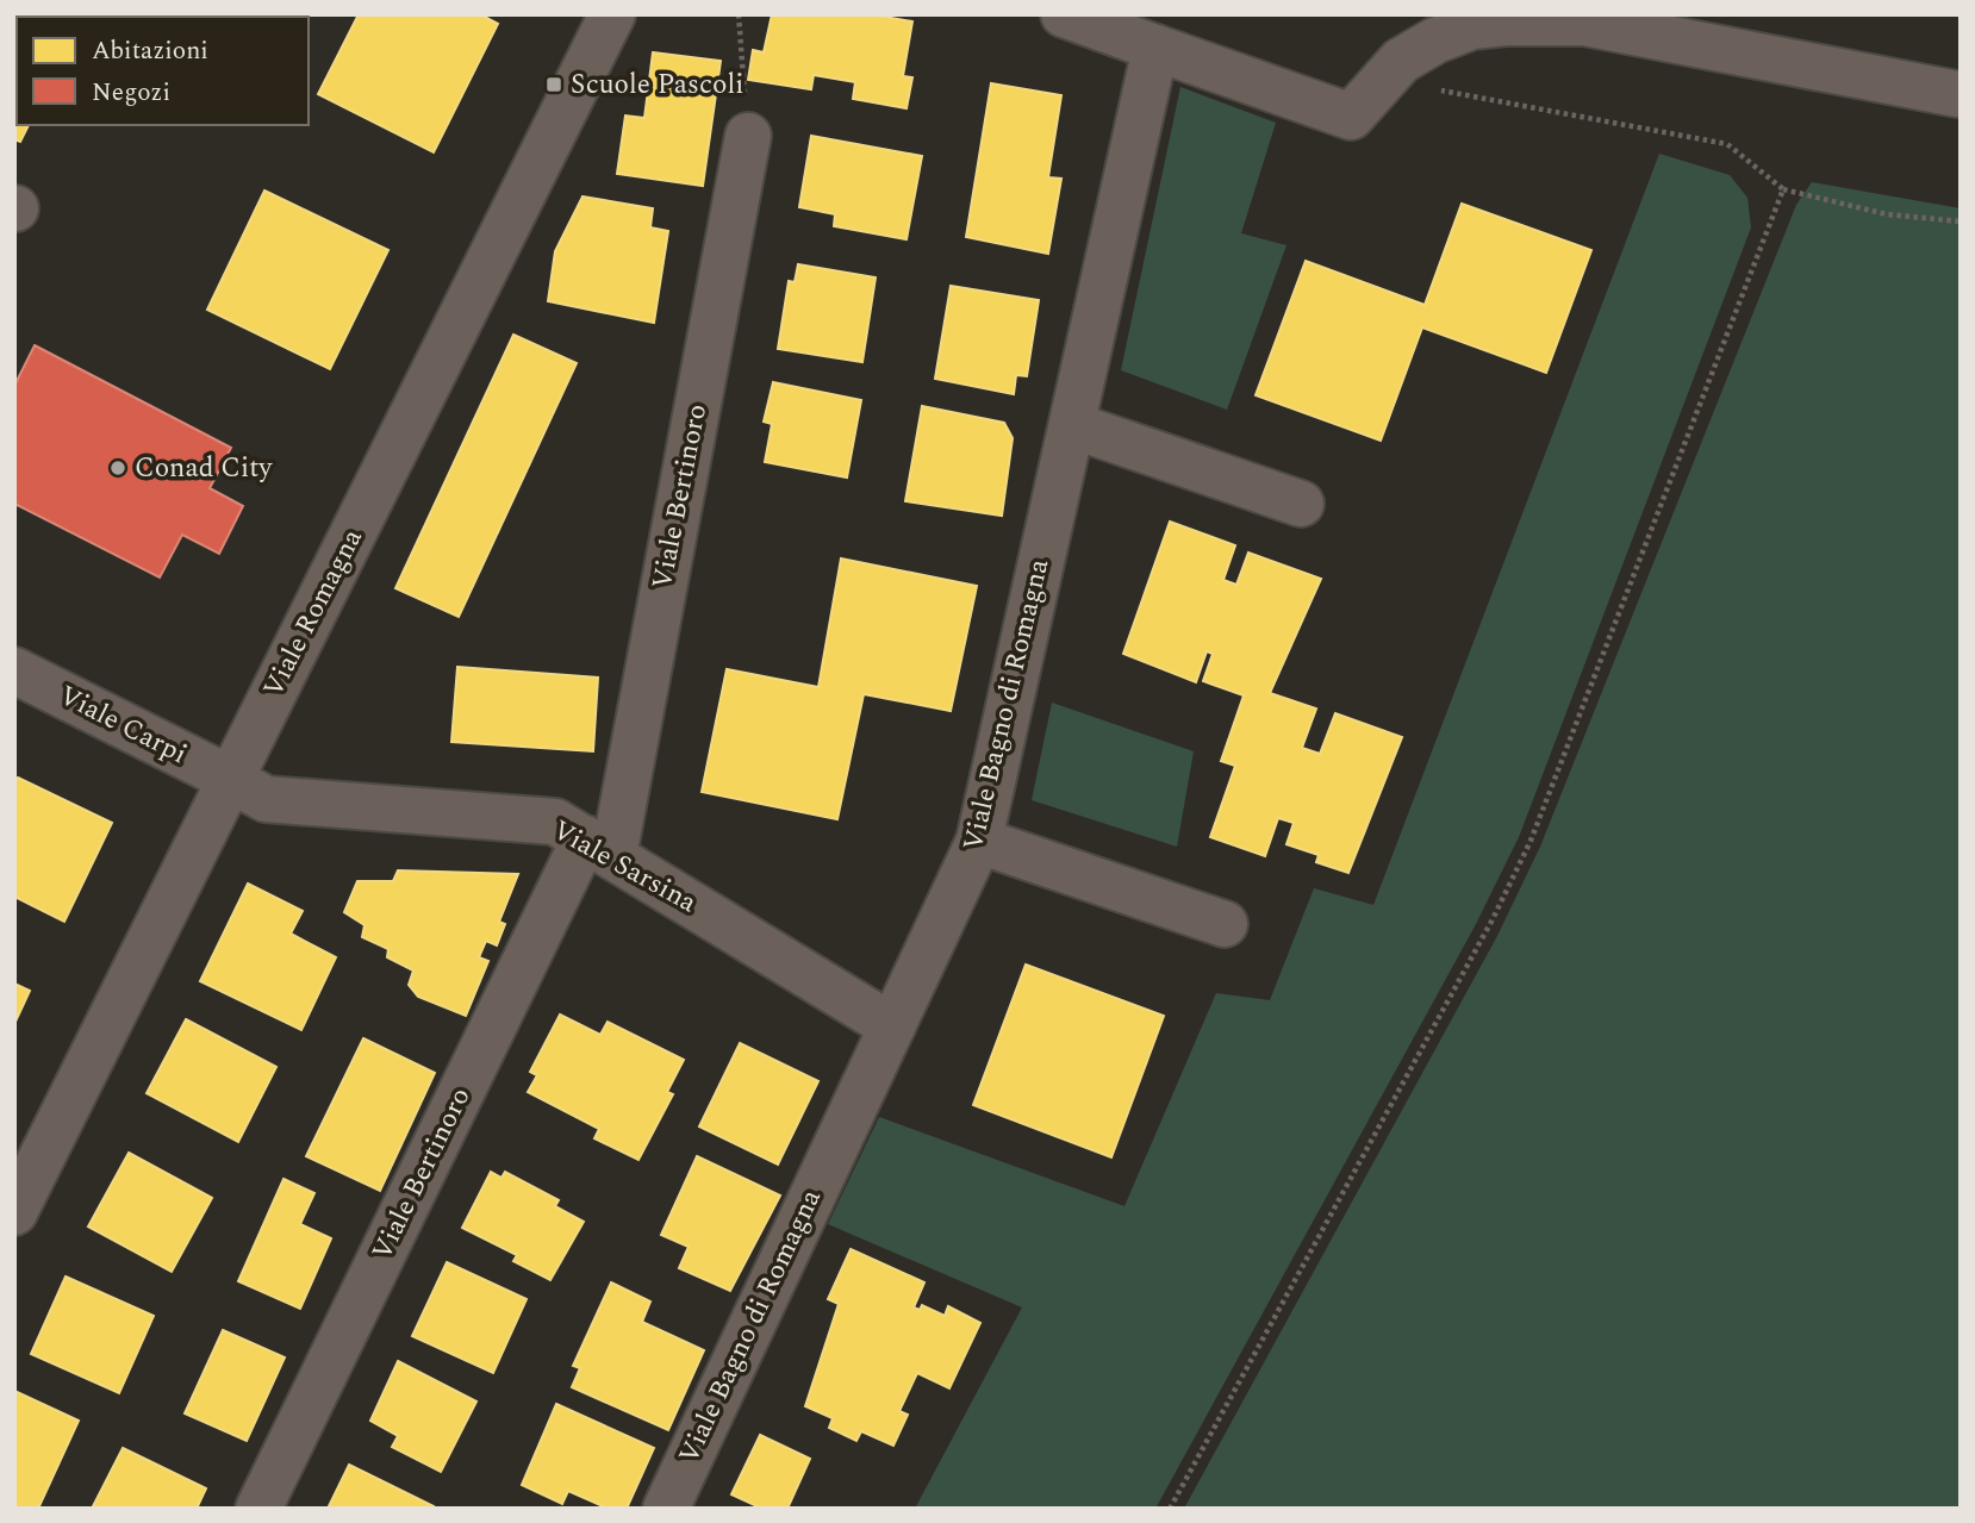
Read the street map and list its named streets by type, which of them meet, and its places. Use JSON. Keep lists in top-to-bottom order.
{
  "streets": {
    "street": [
      "Viale Bertinoro",
      "Viale Romagna",
      "Viale Bagno di Romagna",
      "Viale Carpi",
      "Viale Sarsina"
    ]
  },
  "crossings": [
    ["Viale Bertinoro", "Viale Sarsina"],
    ["Viale Romagna", "Viale Carpi"],
    ["Viale Romagna", "Viale Sarsina"],
    ["Viale Bagno di Romagna", "Viale Sarsina"],
    ["Viale Carpi", "Viale Sarsina"]
  ],
  "places": {
    "transit": ["Scuole Pascoli"],
    "other": ["Conad City"]
  },
  "legend": ["Abitazioni", "Negozi"]
}
